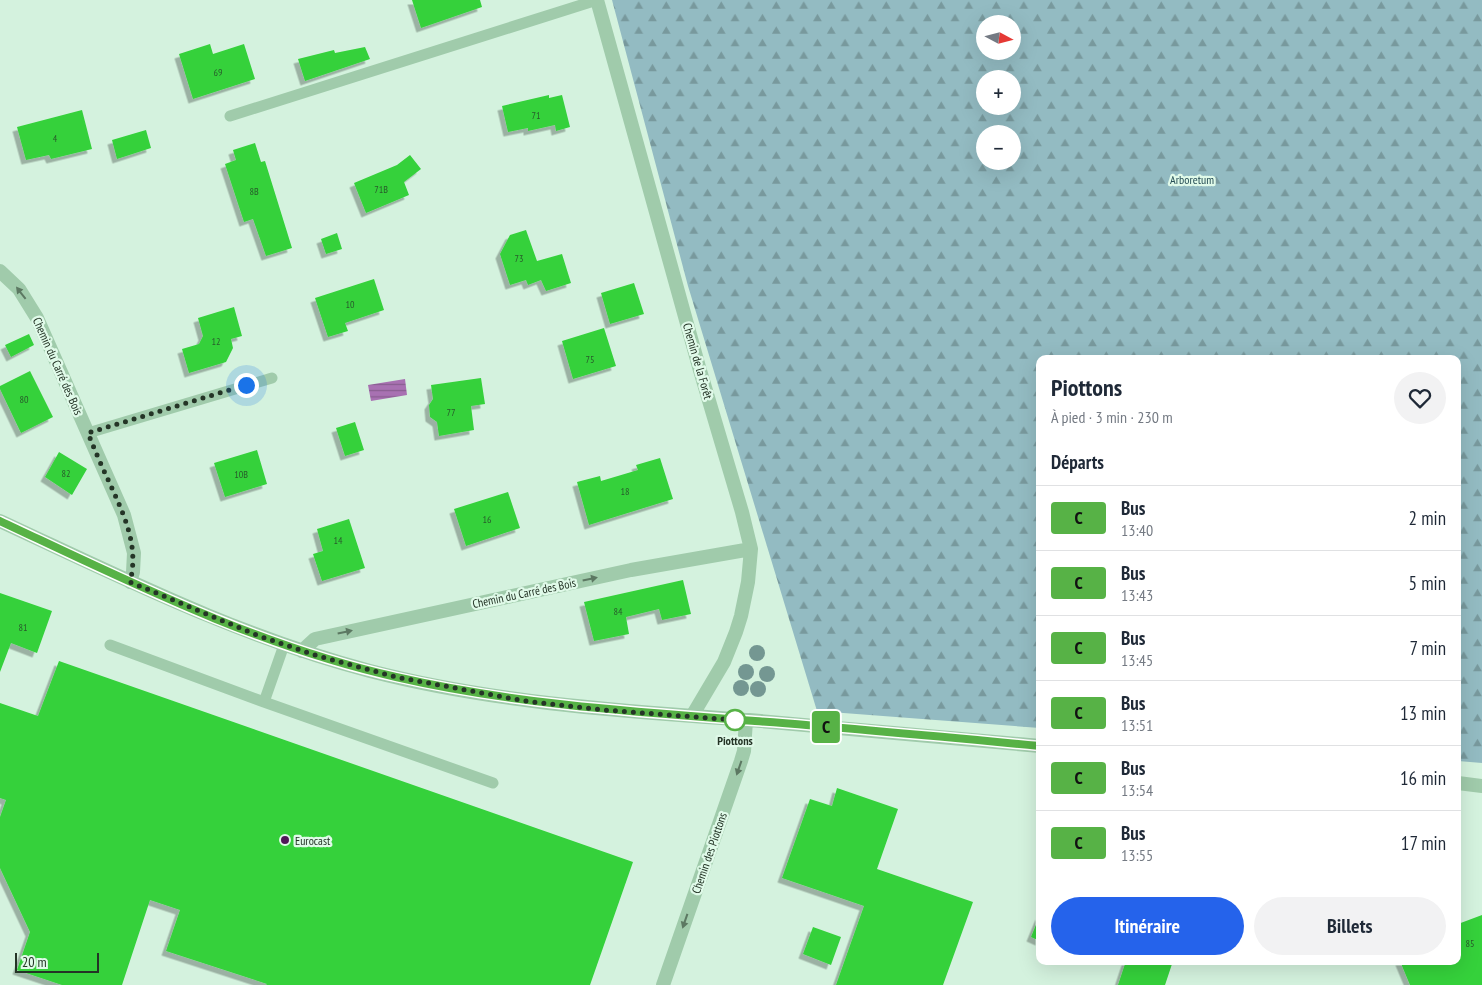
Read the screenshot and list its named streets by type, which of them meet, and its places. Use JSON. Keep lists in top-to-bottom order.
{
  "streets": {
    "street": ["Chemin de la Forêt", "Chemin du Carré des Bois", "Chemin des Piottons"]
  },
  "crossings": [
    ["Chemin de la Forêt", "Chemin du Carré des Bois"]
  ],
  "one_way": ["Chemin des Piottons"],
  "parks": ["Arboretum"],
  "places": ["Piottons", "Eurocast"],
  "lines": ["bus line C"],
  "house_numbers": [
    "69",
    "71",
    "4",
    "71B",
    "8B",
    "73",
    "10",
    "12",
    "75",
    "80",
    "77",
    "82",
    "10B",
    "18",
    "16",
    "14",
    "84",
    "81",
    "85"
  ],
  "scale_bar": "20 m",
  "north": "right",
  "page": {
    "on_map": "C",
    "map_buttons": ["+", "−"],
    "heading": [
      ["Piottons", "À pied · 3 min · 230 m"],
      "Départs"
    ],
    "list": [
      {
        "mark": "C",
        "name": "Bus",
        "note": "13:40",
        "value": "2 min"
      },
      {
        "mark": "C",
        "name": "Bus",
        "note": "13:43",
        "value": "5 min"
      },
      {
        "mark": "C",
        "name": "Bus",
        "note": "13:45",
        "value": "7 min"
      },
      {
        "mark": "C",
        "name": "Bus",
        "note": "13:51",
        "value": "13 min"
      },
      {
        "mark": "C",
        "name": "Bus",
        "note": "13:54",
        "value": "16 min"
      },
      {
        "mark": "C",
        "name": "Bus",
        "note": "13:55",
        "value": "17 min"
      }
    ],
    "buttons": ["Itinéraire", "Billets"],
    "scale": "20 m"
  }
}
